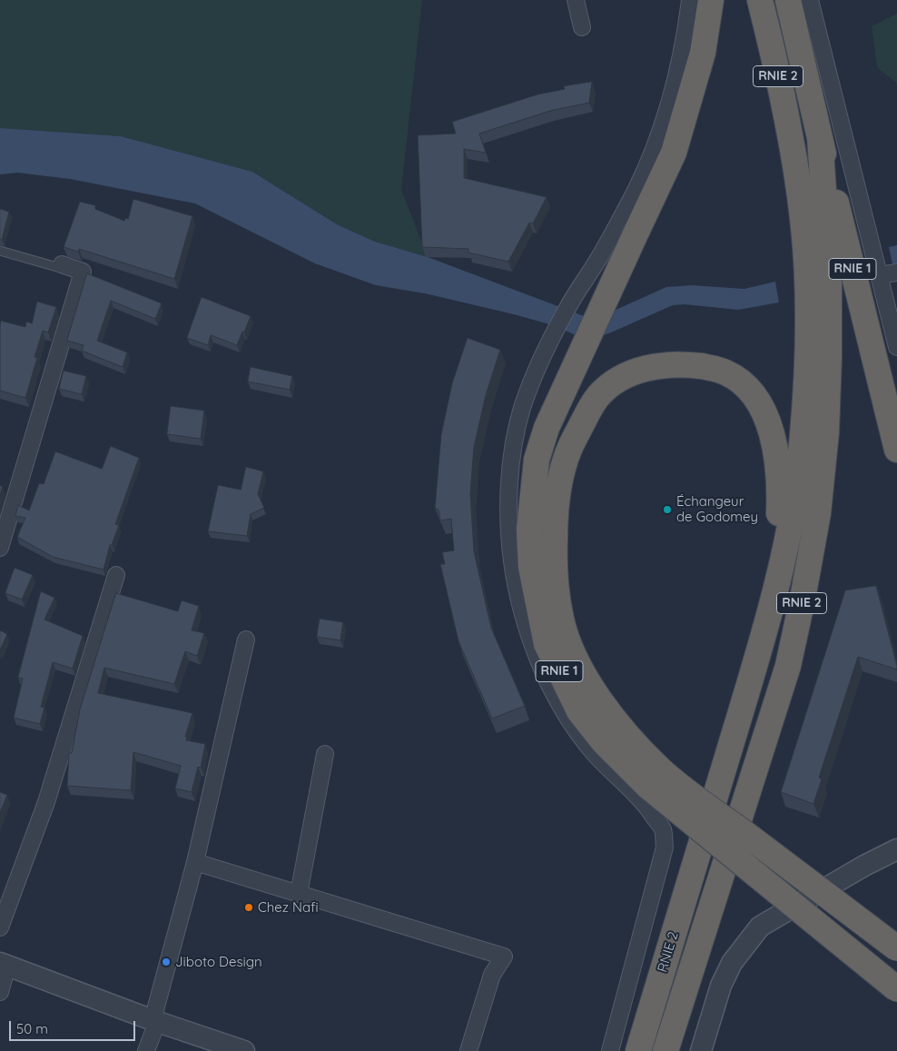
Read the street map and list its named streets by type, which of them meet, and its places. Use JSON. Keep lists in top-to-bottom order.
{
  "streets": {
    "highway": ["RNIE 2", "RNIE 1"]
  },
  "crossings": [
    ["RNIE 2", "RNIE 1"]
  ],
  "places": ["Échangeur de Godomey", "Chez Nafi", "Jiboto Design"],
  "scale_bar": "50 m"
}
